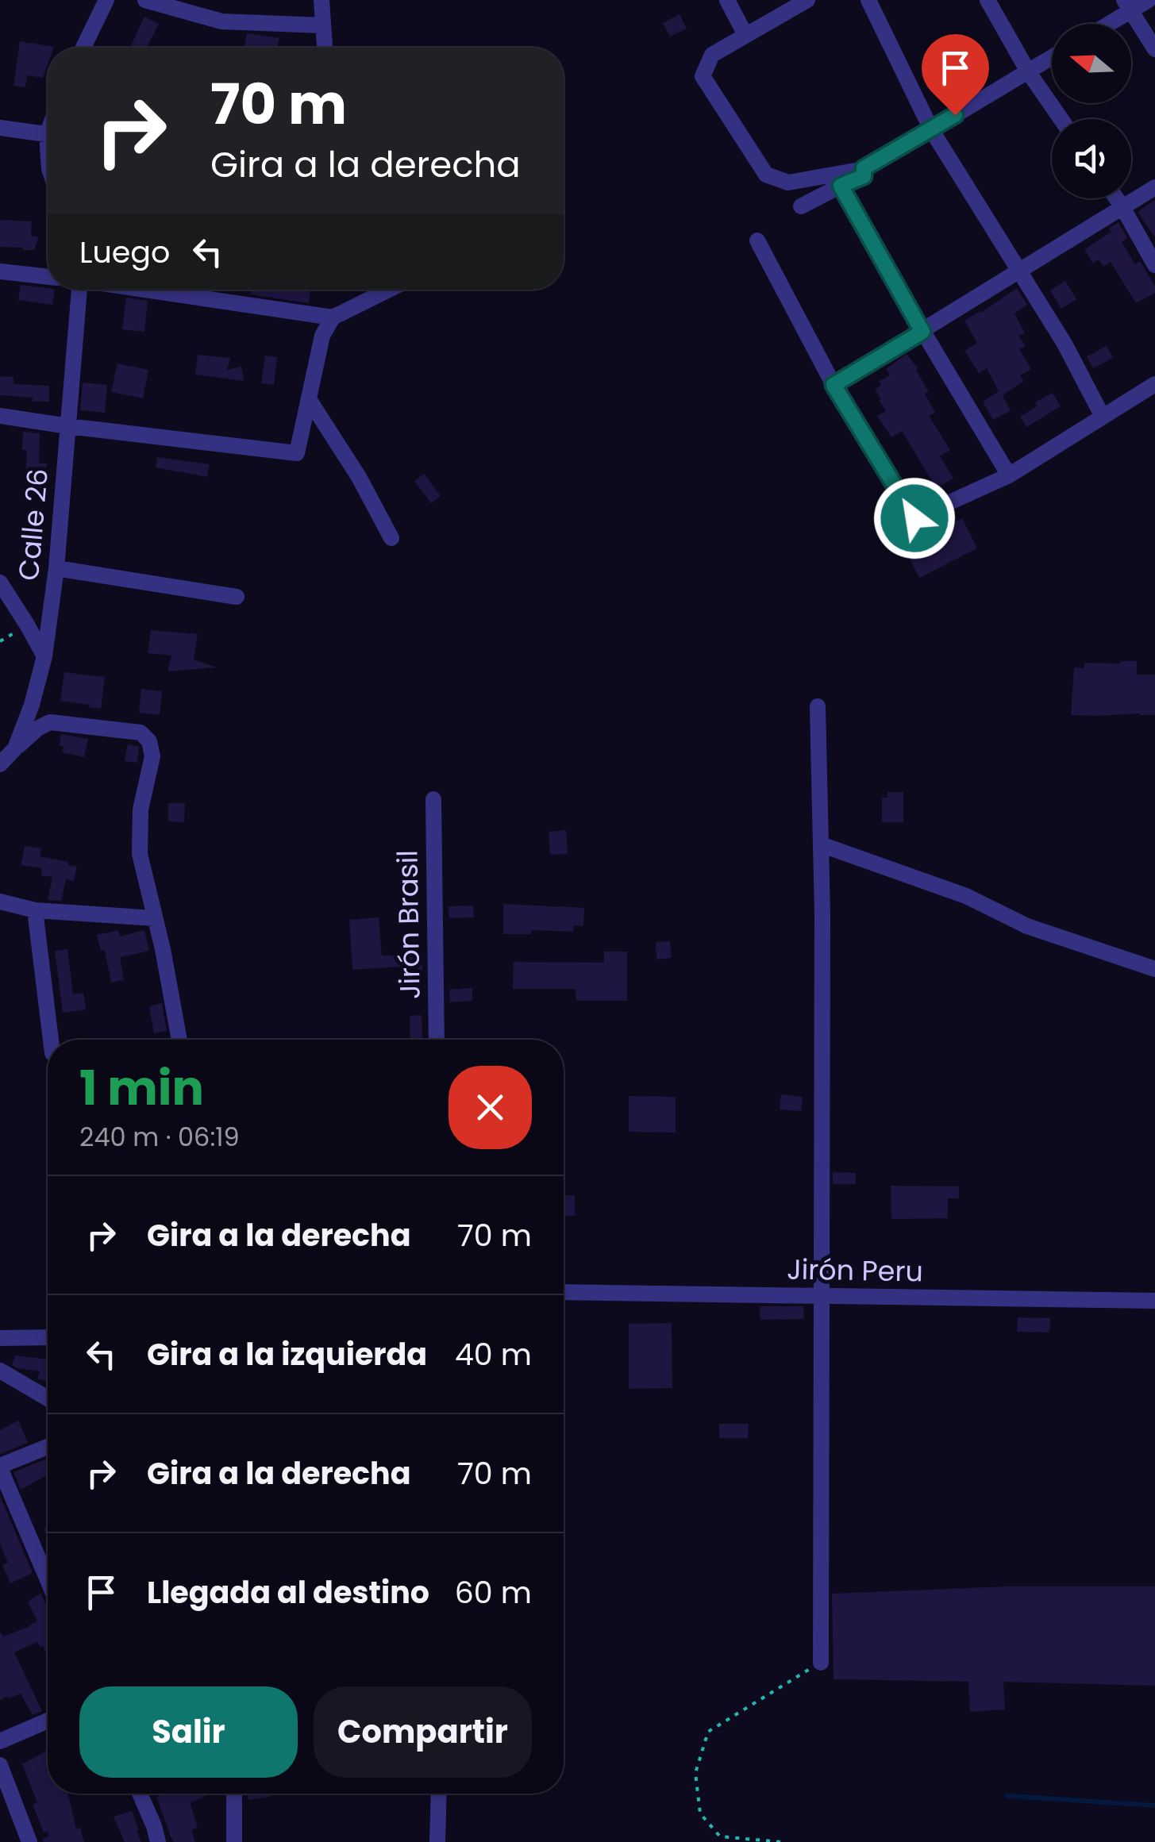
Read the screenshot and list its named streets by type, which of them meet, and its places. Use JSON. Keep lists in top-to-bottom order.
{
  "streets": {
    "street": ["Calle 26", "Jirón Brasil", "Jirón Peru"]
  },
  "north": "left",
  "page": {
    "turn": ["70 m", "Gira a la derecha"],
    "then": "Luego",
    "heading": ["1 min", "240 m · 06:19"],
    "list": [
      {
        "name": "Gira a la derecha",
        "value": "70 m"
      },
      {
        "name": "Gira a la izquierda",
        "value": "40 m"
      },
      {
        "name": "Gira a la derecha",
        "value": "70 m"
      },
      {
        "name": "Llegada al destino",
        "value": "60 m"
      }
    ],
    "buttons": ["Salir", "Compartir"]
  }
}
